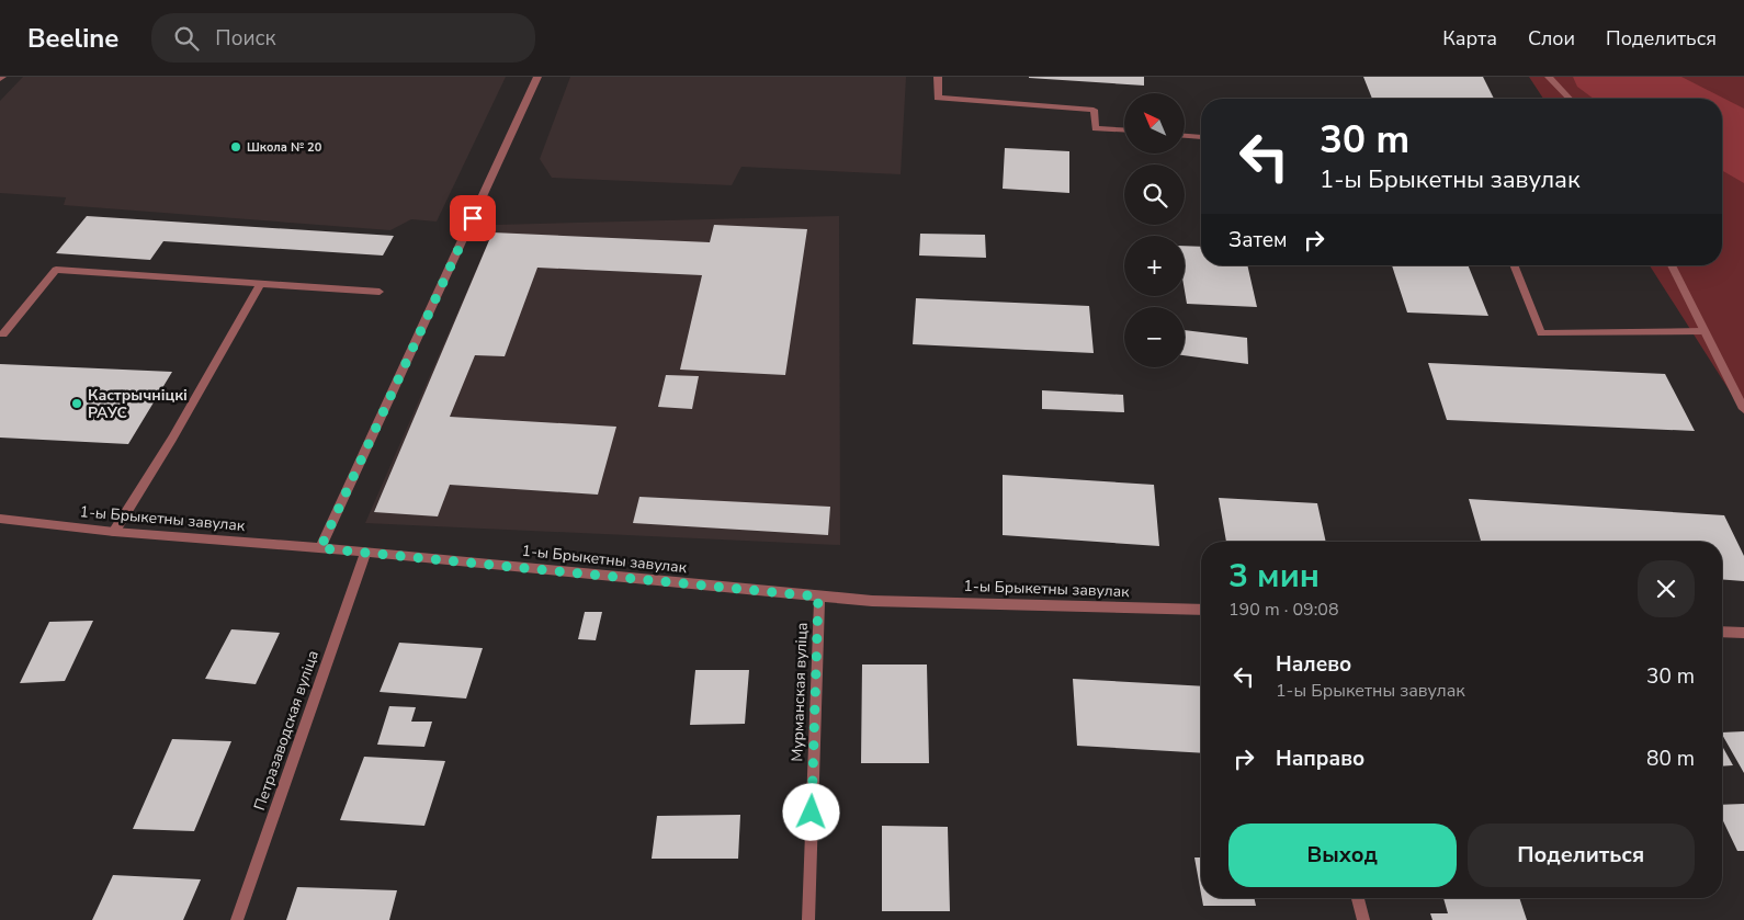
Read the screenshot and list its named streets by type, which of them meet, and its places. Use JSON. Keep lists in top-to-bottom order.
{
  "streets": {
    "street": ["1-ы Брыкетны завулак", "Мурманская вуліца", "Петразаводская вуліца"]
  },
  "crossings": [
    ["1-ы Брыкетны завулак", "Мурманская вуліца"],
    ["1-ы Брыкетны завулак", "Петразаводская вуліца"]
  ],
  "places": ["Школа № 20", "Кастрычніцкі РАУС"],
  "north": "top left",
  "page": {
    "header": "Beeline",
    "search": "Поиск",
    "nav": ["Карта", "Слои", "Поделиться"],
    "map_buttons": ["+", "−"],
    "turn": ["30 m", "1-ы Брыкетны завулак"],
    "then": "Затем",
    "heading": ["3 мин", "190 m · 09:08"],
    "list": [
      {
        "name": "Налево",
        "note": "1-ы Брыкетны завулак",
        "value": "30 m"
      },
      {
        "name": "Направо",
        "value": "80 m"
      }
    ],
    "buttons": ["Выход", "Поделиться"]
  }
}
